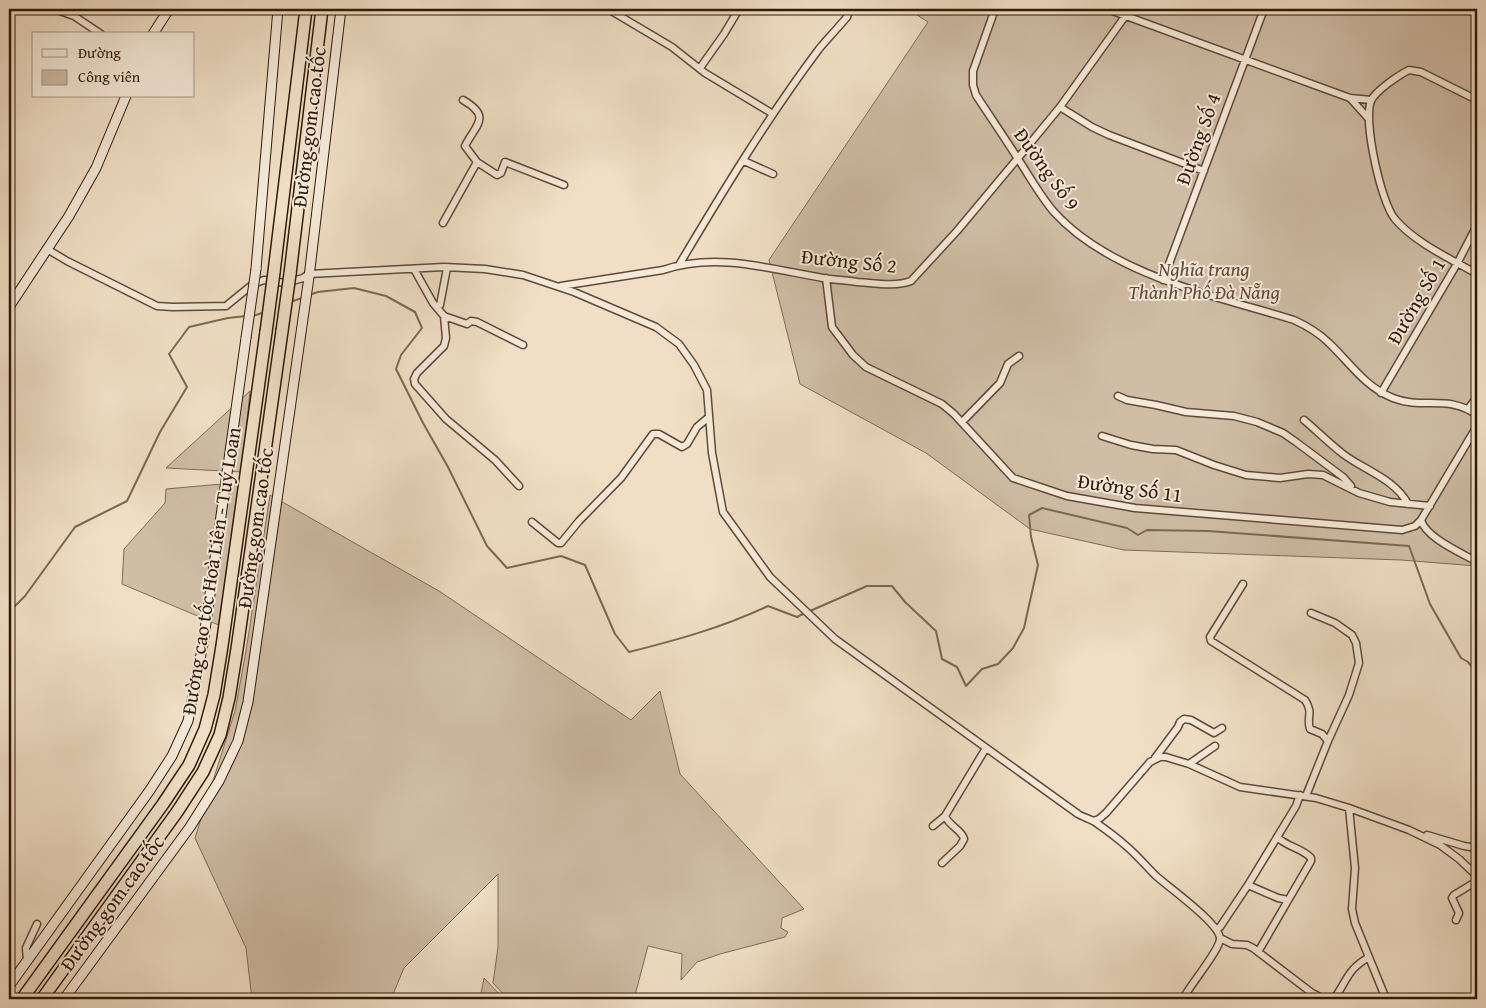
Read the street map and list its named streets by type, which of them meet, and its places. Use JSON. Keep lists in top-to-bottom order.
{
  "streets": {
    "highway": ["Đường cao tốc Hoà Liên - Tuý Loan"],
    "main road": ["Đường gom cao tốc"],
    "street": [
      "Đường Số 4",
      "Đường Số 9",
      "Đường Số 2",
      "Đường Số 1",
      "Đường Số 11"
    ]
  },
  "crossings": [
    ["Đường Số 4", "Đường Số 9"],
    ["Đường Số 9", "Đường Số 2"],
    ["Đường Số 9", "Đường Số 1"],
    ["Đường Số 2", "Đường Số 11"]
  ],
  "parks": ["Nghĩa trang Thành Phố Đà Nẵng"],
  "legend": ["Đường", "Công viên"]
}
